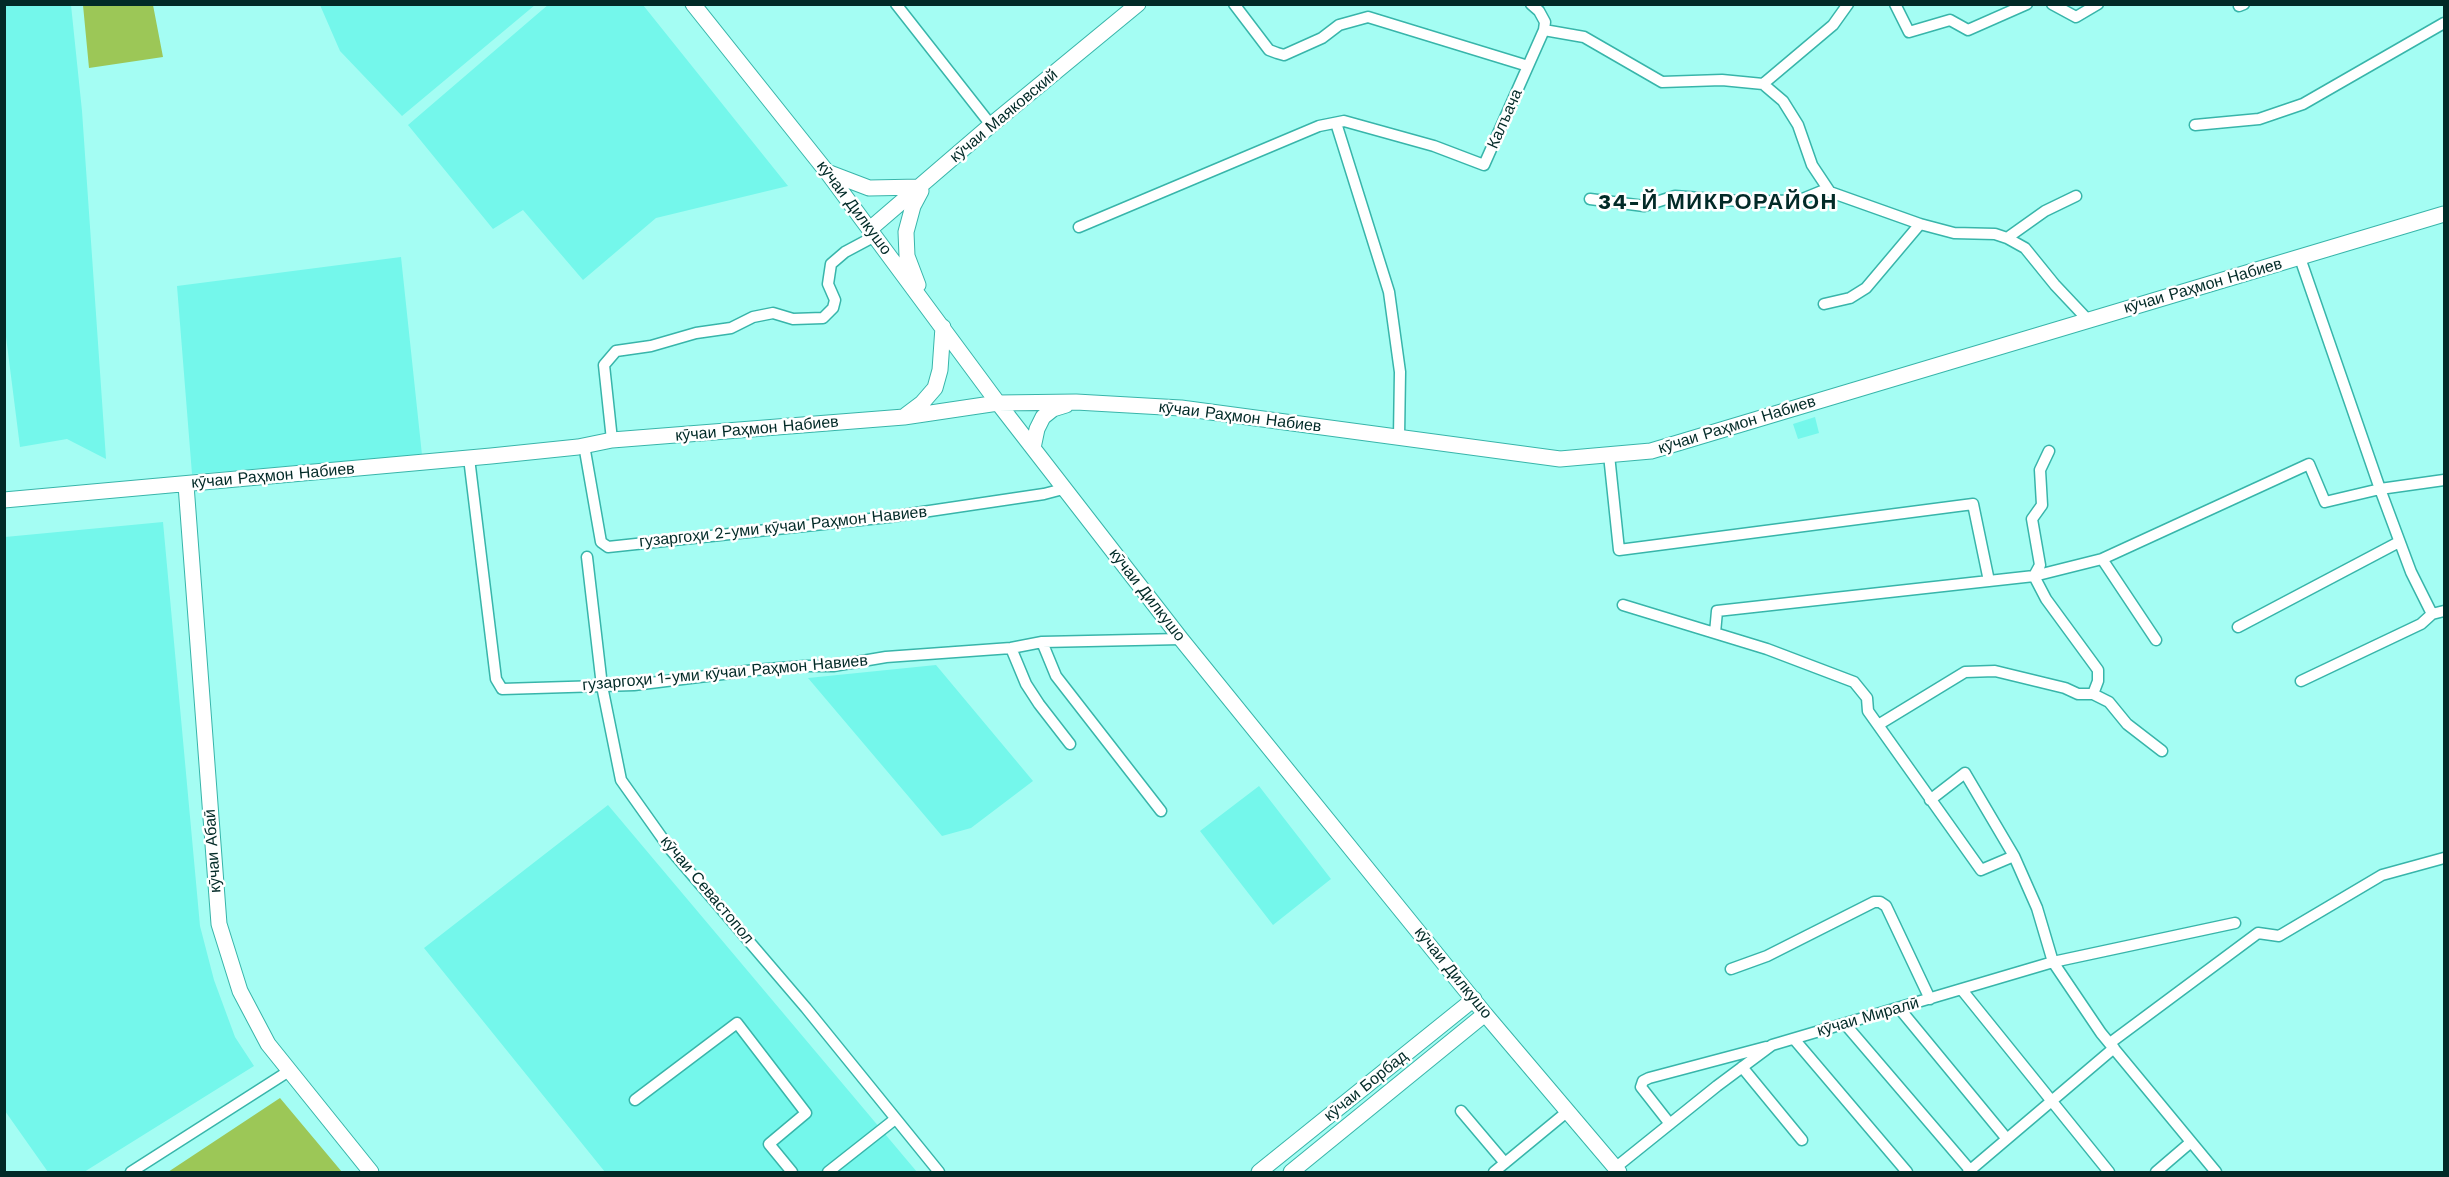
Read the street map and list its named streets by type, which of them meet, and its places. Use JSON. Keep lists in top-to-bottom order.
{
  "streets": {
    "main road": [
      "кӯчаи Маяковский",
      "кӯчаи Дилкушо",
      "кӯчаи Раҳмон Набиев",
      "кӯчаи Абаӣ",
      "кӯчаи Борбад"
    ],
    "street": [
      "Калъача",
      "гузаргоҳи 2-уми кӯчаи Раҳмон Навиев",
      "гузаргоҳи 1-уми кӯчаи Раҳмон Навиев",
      "кӯчаи Севастопол",
      "кӯчаи Миралӣ"
    ]
  },
  "crossings": [
    ["кӯчаи Маяковский", "кӯчаи Дилкушо"],
    ["кӯчаи Дилкушо", "кӯчаи Раҳмон Набиев"],
    ["кӯчаи Дилкушо", "гузаргоҳи 2-уми кӯчаи Раҳмон Навиев"],
    ["кӯчаи Дилкушо", "гузаргоҳи 1-уми кӯчаи Раҳмон Навиев"],
    ["кӯчаи Дилкушо", "кӯчаи Миралӣ"],
    ["кӯчаи Дилкушо", "кӯчаи Борбад"],
    ["кӯчаи Раҳмон Набиев", "гузаргоҳи 2-уми кӯчаи Раҳмон Навиев"],
    ["кӯчаи Раҳмон Набиев", "гузаргоҳи 1-уми кӯчаи Раҳмон Навиев"],
    ["кӯчаи Раҳмон Набиев", "кӯчаи Абаӣ"],
    ["гузаргоҳи 1-уми кӯчаи Раҳмон Навиев", "кӯчаи Севастопол"]
  ],
  "districts": ["34-Й МИКРОРАЙОН"]
}
